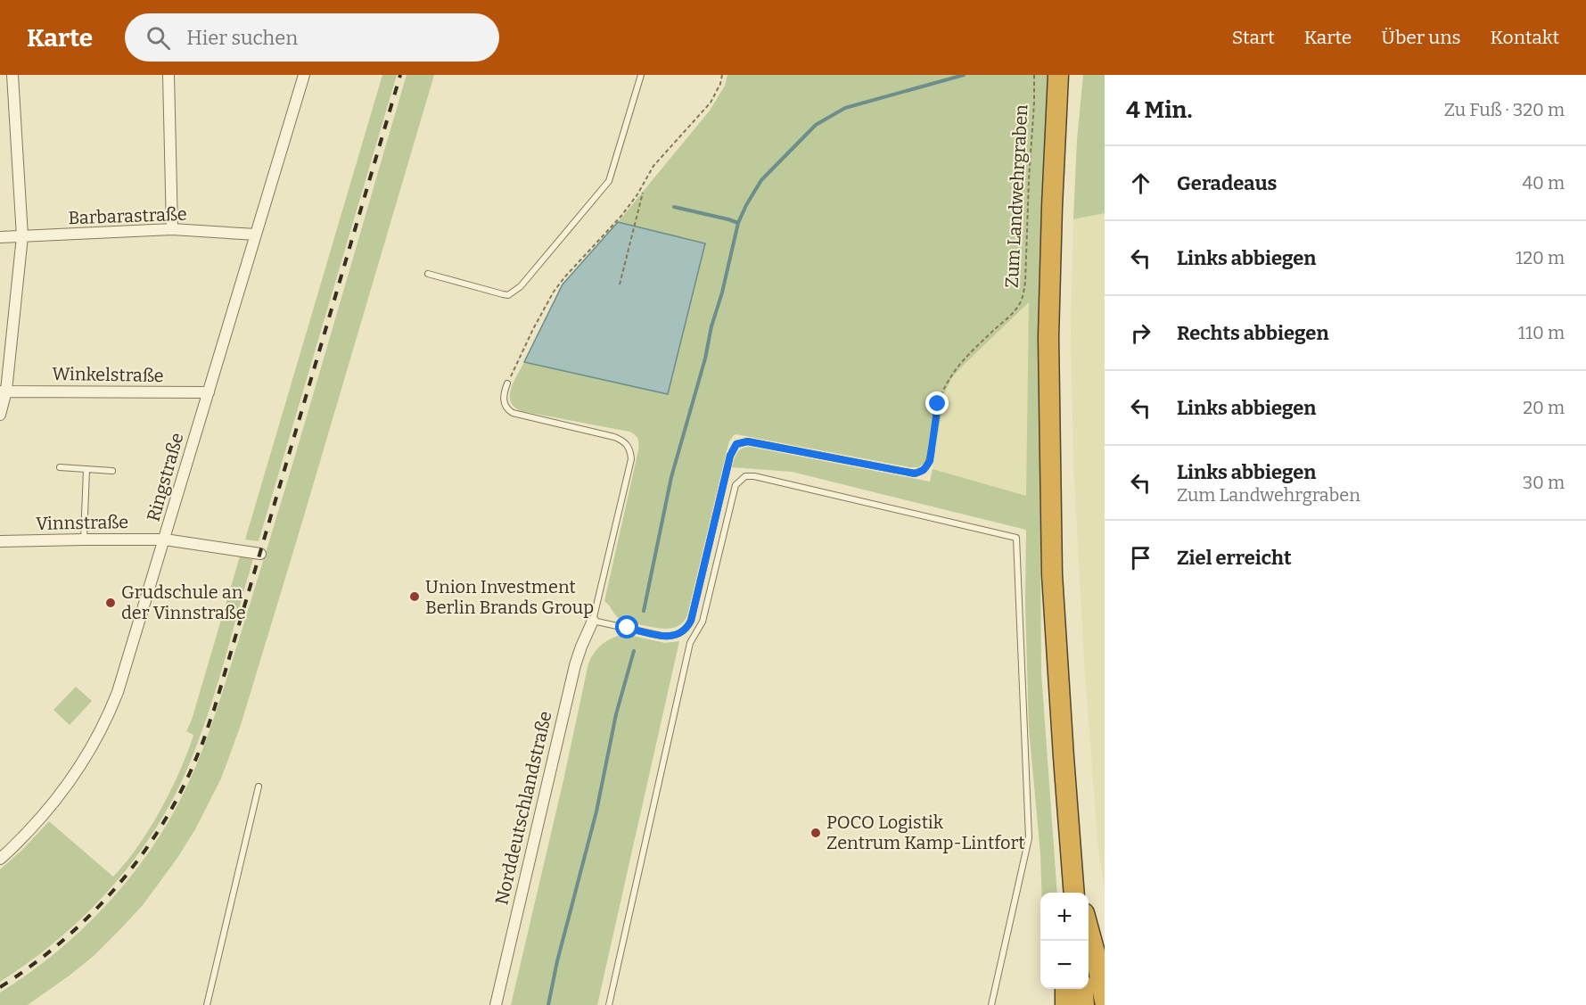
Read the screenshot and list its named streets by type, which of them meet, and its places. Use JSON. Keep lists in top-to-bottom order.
{
  "streets": {
    "street": [
      "Barbarastraße",
      "Winkelstraße",
      "Ringstraße",
      "Vinnstraße",
      "Norddeutschlandstraße"
    ],
    "path": ["Zum Landwehrgraben"]
  },
  "crossings": [
    ["Barbarastraße", "Ringstraße"],
    ["Winkelstraße", "Ringstraße"],
    ["Ringstraße", "Vinnstraße"]
  ],
  "places": ["Union Investment Berlin Brands Group", "Grudschule an der Vinnstraße", "POCO Logistik Zentrum Kamp-Lintfort"],
  "page": {
    "header": "Karte",
    "search": "Hier suchen",
    "nav": [
      "Start",
      "Karte",
      "Über uns",
      "Kontakt"
    ],
    "heading": ["4 Min.", "Zu Fuß · 320 m"],
    "list": [
      ["Geradeaus", "40 m"],
      ["Links abbiegen", "120 m"],
      ["Rechts abbiegen", "110 m"],
      ["Links abbiegen", "20 m"],
      ["Links abbiegen", "Zum Landwehrgraben", "30 m"],
      "Ziel erreicht"
    ],
    "map_buttons": ["+", "−"]
  }
}
